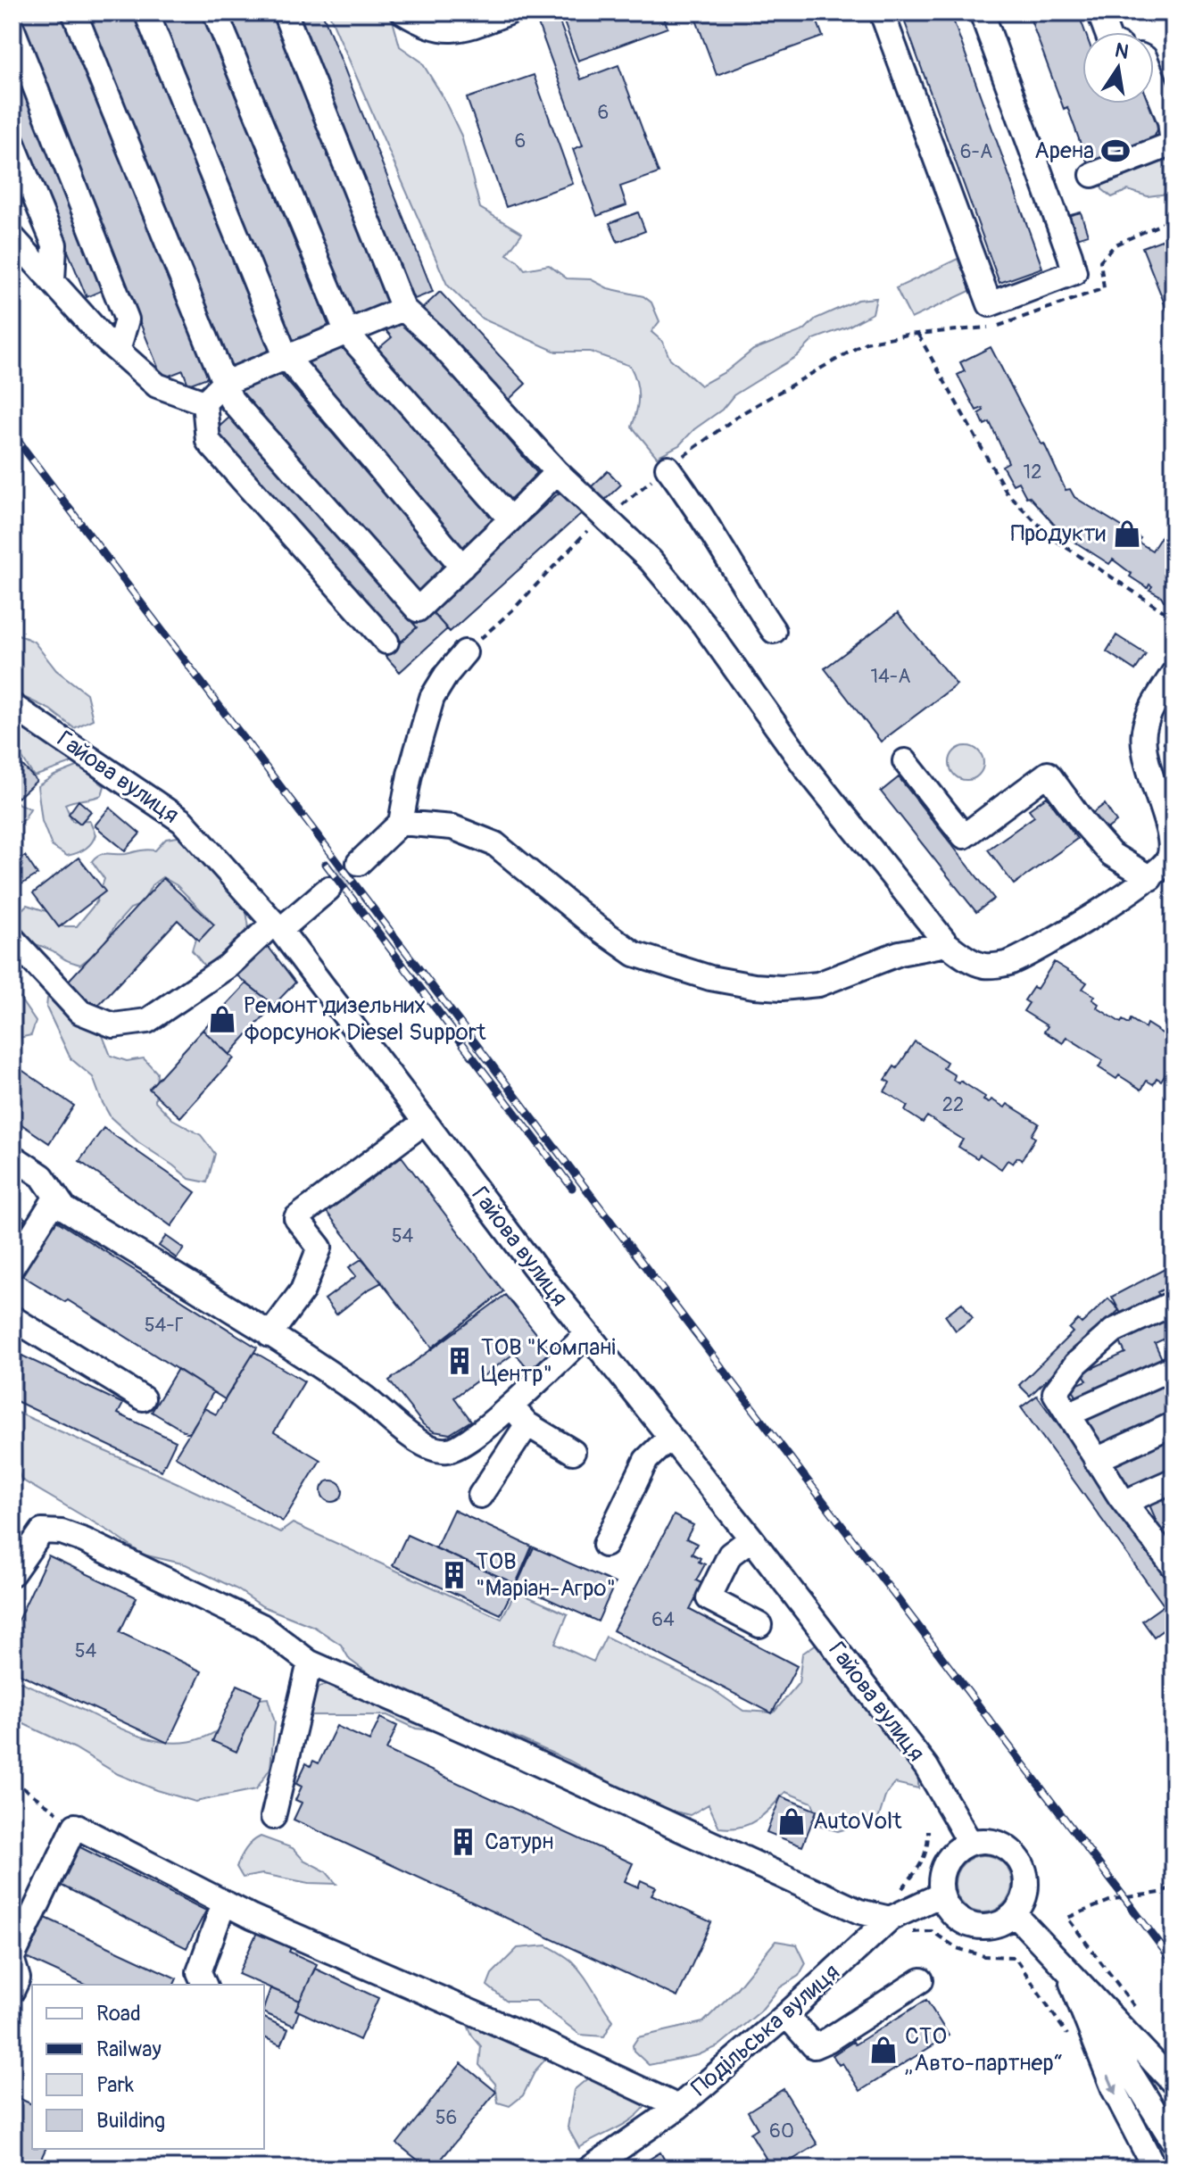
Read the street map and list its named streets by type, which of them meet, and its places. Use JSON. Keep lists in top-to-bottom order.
{
  "streets": {
    "street": ["Гайова вулиця", "Подільська вулиця"]
  },
  "crossings": [
    ["Гайова вулиця", "Подільська вулиця"]
  ],
  "places": {
    "sports": ["Арена"],
    "shop": [
      "Продукти",
      "Ремонт дизельних форсунок Diesel Support",
      "AutoVolt",
      "СТО „Авто-партнер“"
    ],
    "building": ["ТОВ \"Компані Центр\"", "ТОВ \"Маріан-Агро\"", "Сатурн"]
  },
  "house_numbers": [
    "6",
    "6",
    "6-А",
    "12",
    "14-А",
    "22",
    "54",
    "54-Г",
    "64",
    "54",
    "56",
    "60"
  ],
  "legend": [
    "Road",
    "Railway",
    "Park",
    "Building"
  ],
  "north": "top"
}
